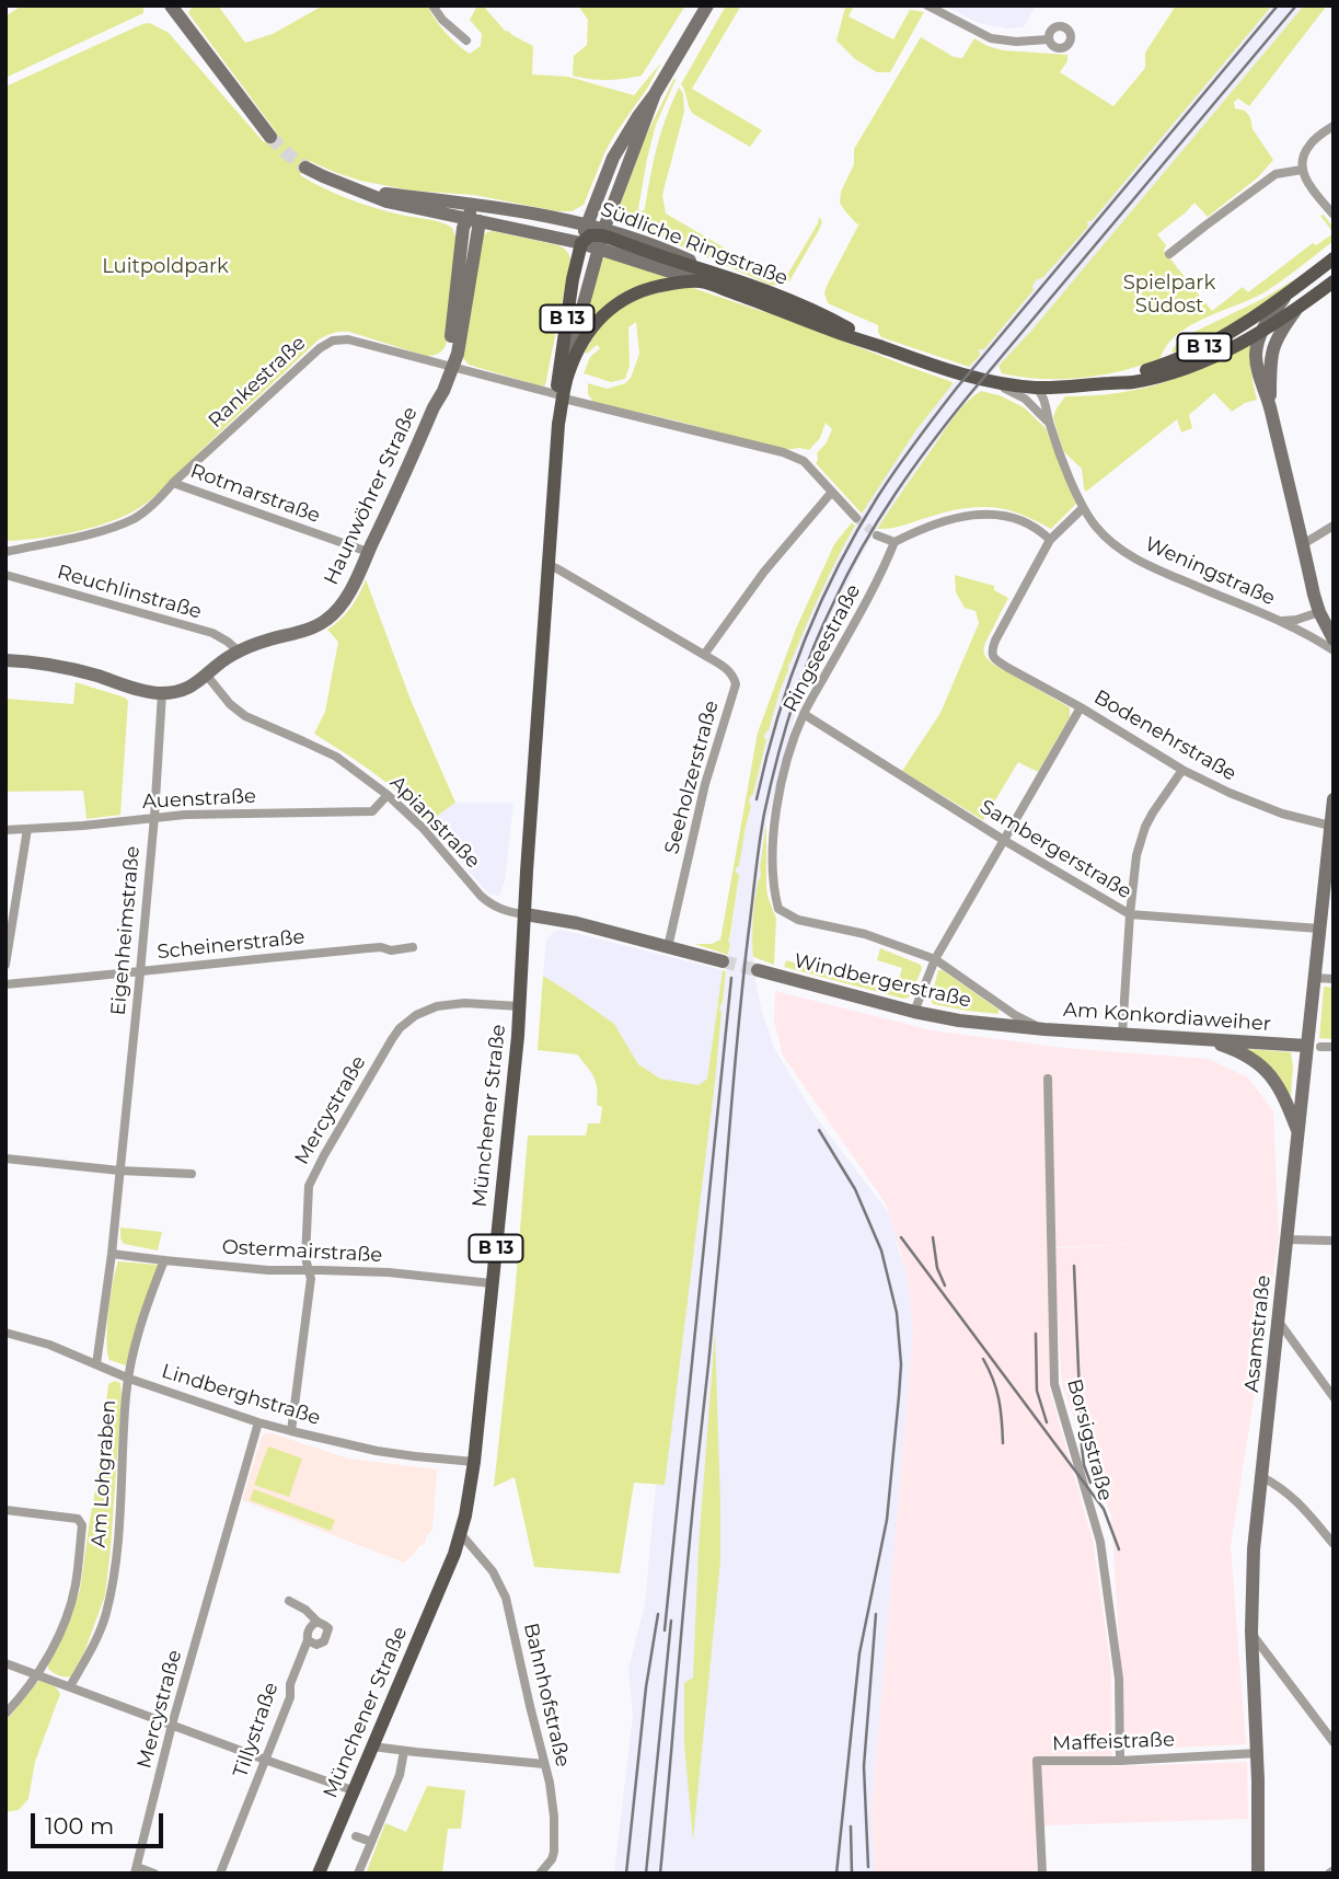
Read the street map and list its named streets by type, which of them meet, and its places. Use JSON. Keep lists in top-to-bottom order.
{
  "streets": {
    "main road": ["Südliche Ringstraße", "B 13", "Münchener Straße"],
    "street": [
      "Rankestraße",
      "Rotmarstraße",
      "Haunwöhrer Straße",
      "Weningstraße",
      "Reuchlinstraße",
      "Ringseestraße",
      "Bodenehrstraße",
      "Seeholzerstraße",
      "Auenstraße",
      "Apianstraße",
      "Sambergerstraße",
      "Eigenheimstraße",
      "Scheinerstraße",
      "Windbergerstraße",
      "Am Konkordiaweiher",
      "Mercystraße",
      "Ostermairstraße",
      "Asamstraße",
      "Lindberghstraße",
      "Borsigstraße",
      "Am Lohgraben",
      "Bahnhofstraße",
      "Tillystraße",
      "Maffeistraße"
    ]
  },
  "crossings": [
    ["Südliche Ringstraße", "B 13"],
    ["Südliche Ringstraße", "Haunwöhrer Straße"],
    ["Südliche Ringstraße", "Weningstraße"],
    ["Südliche Ringstraße", "Münchener Straße"],
    ["B 13", "Münchener Straße"],
    ["Rankestraße", "Rotmarstraße"],
    ["Rankestraße", "Haunwöhrer Straße"],
    ["Rankestraße", "Münchener Straße"],
    ["Rotmarstraße", "Haunwöhrer Straße"],
    ["Haunwöhrer Straße", "Reuchlinstraße"],
    ["Haunwöhrer Straße", "Apianstraße"],
    ["Haunwöhrer Straße", "Eigenheimstraße"],
    ["Ringseestraße", "Sambergerstraße"],
    ["Ringseestraße", "Am Konkordiaweiher"],
    ["Bodenehrstraße", "Asamstraße"],
    ["Auenstraße", "Apianstraße"],
    ["Auenstraße", "Eigenheimstraße"],
    ["Apianstraße", "Münchener Straße"],
    ["Sambergerstraße", "Asamstraße"],
    ["Eigenheimstraße", "Scheinerstraße"],
    ["Windbergerstraße", "Am Konkordiaweiher"],
    ["Am Konkordiaweiher", "Asamstraße"],
    ["Mercystraße", "Münchener Straße"],
    ["Mercystraße", "Ostermairstraße"],
    ["Mercystraße", "Lindberghstraße"],
    ["Münchener Straße", "Ostermairstraße"],
    ["Münchener Straße", "Lindberghstraße"],
    ["Münchener Straße", "Bahnhofstraße"],
    ["Ostermairstraße", "Am Lohgraben"],
    ["Asamstraße", "Maffeistraße"],
    ["Lindberghstraße", "Am Lohgraben"],
    ["Borsigstraße", "Maffeistraße"]
  ],
  "parks": ["Luitpoldpark", "Spielpark Südost"],
  "scale_bar": "100 m"
}
